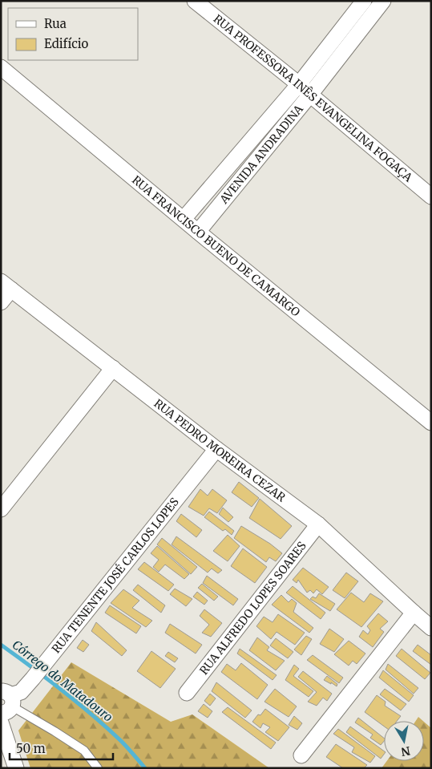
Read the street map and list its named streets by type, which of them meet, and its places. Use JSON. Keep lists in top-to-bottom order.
{
  "streets": {
    "street": [
      "RUA PROFESSORA INÊS EVANGELINA FOGAÇA",
      "AVENIDA ANDRADINA",
      "RUA FRANCISCO BUENO DE CAMARGO",
      "RUA PEDRO MOREIRA CEZAR",
      "RUA TENENTE JOSÉ CARLOS LOPES",
      "RUA ALFREDO LOPES SOARES"
    ]
  },
  "crossings": [
    ["RUA PROFESSORA INÊS EVANGELINA FOGAÇA", "AVENIDA ANDRADINA"],
    ["AVENIDA ANDRADINA", "RUA FRANCISCO BUENO DE CAMARGO"],
    ["RUA PEDRO MOREIRA CEZAR", "RUA TENENTE JOSÉ CARLOS LOPES"],
    ["RUA PEDRO MOREIRA CEZAR", "RUA ALFREDO LOPES SOARES"]
  ],
  "water": ["Córrego do Matadouro"],
  "legend": ["Rua", "Edifício"],
  "scale_bar": "50 m",
  "north": "bottom"
}
